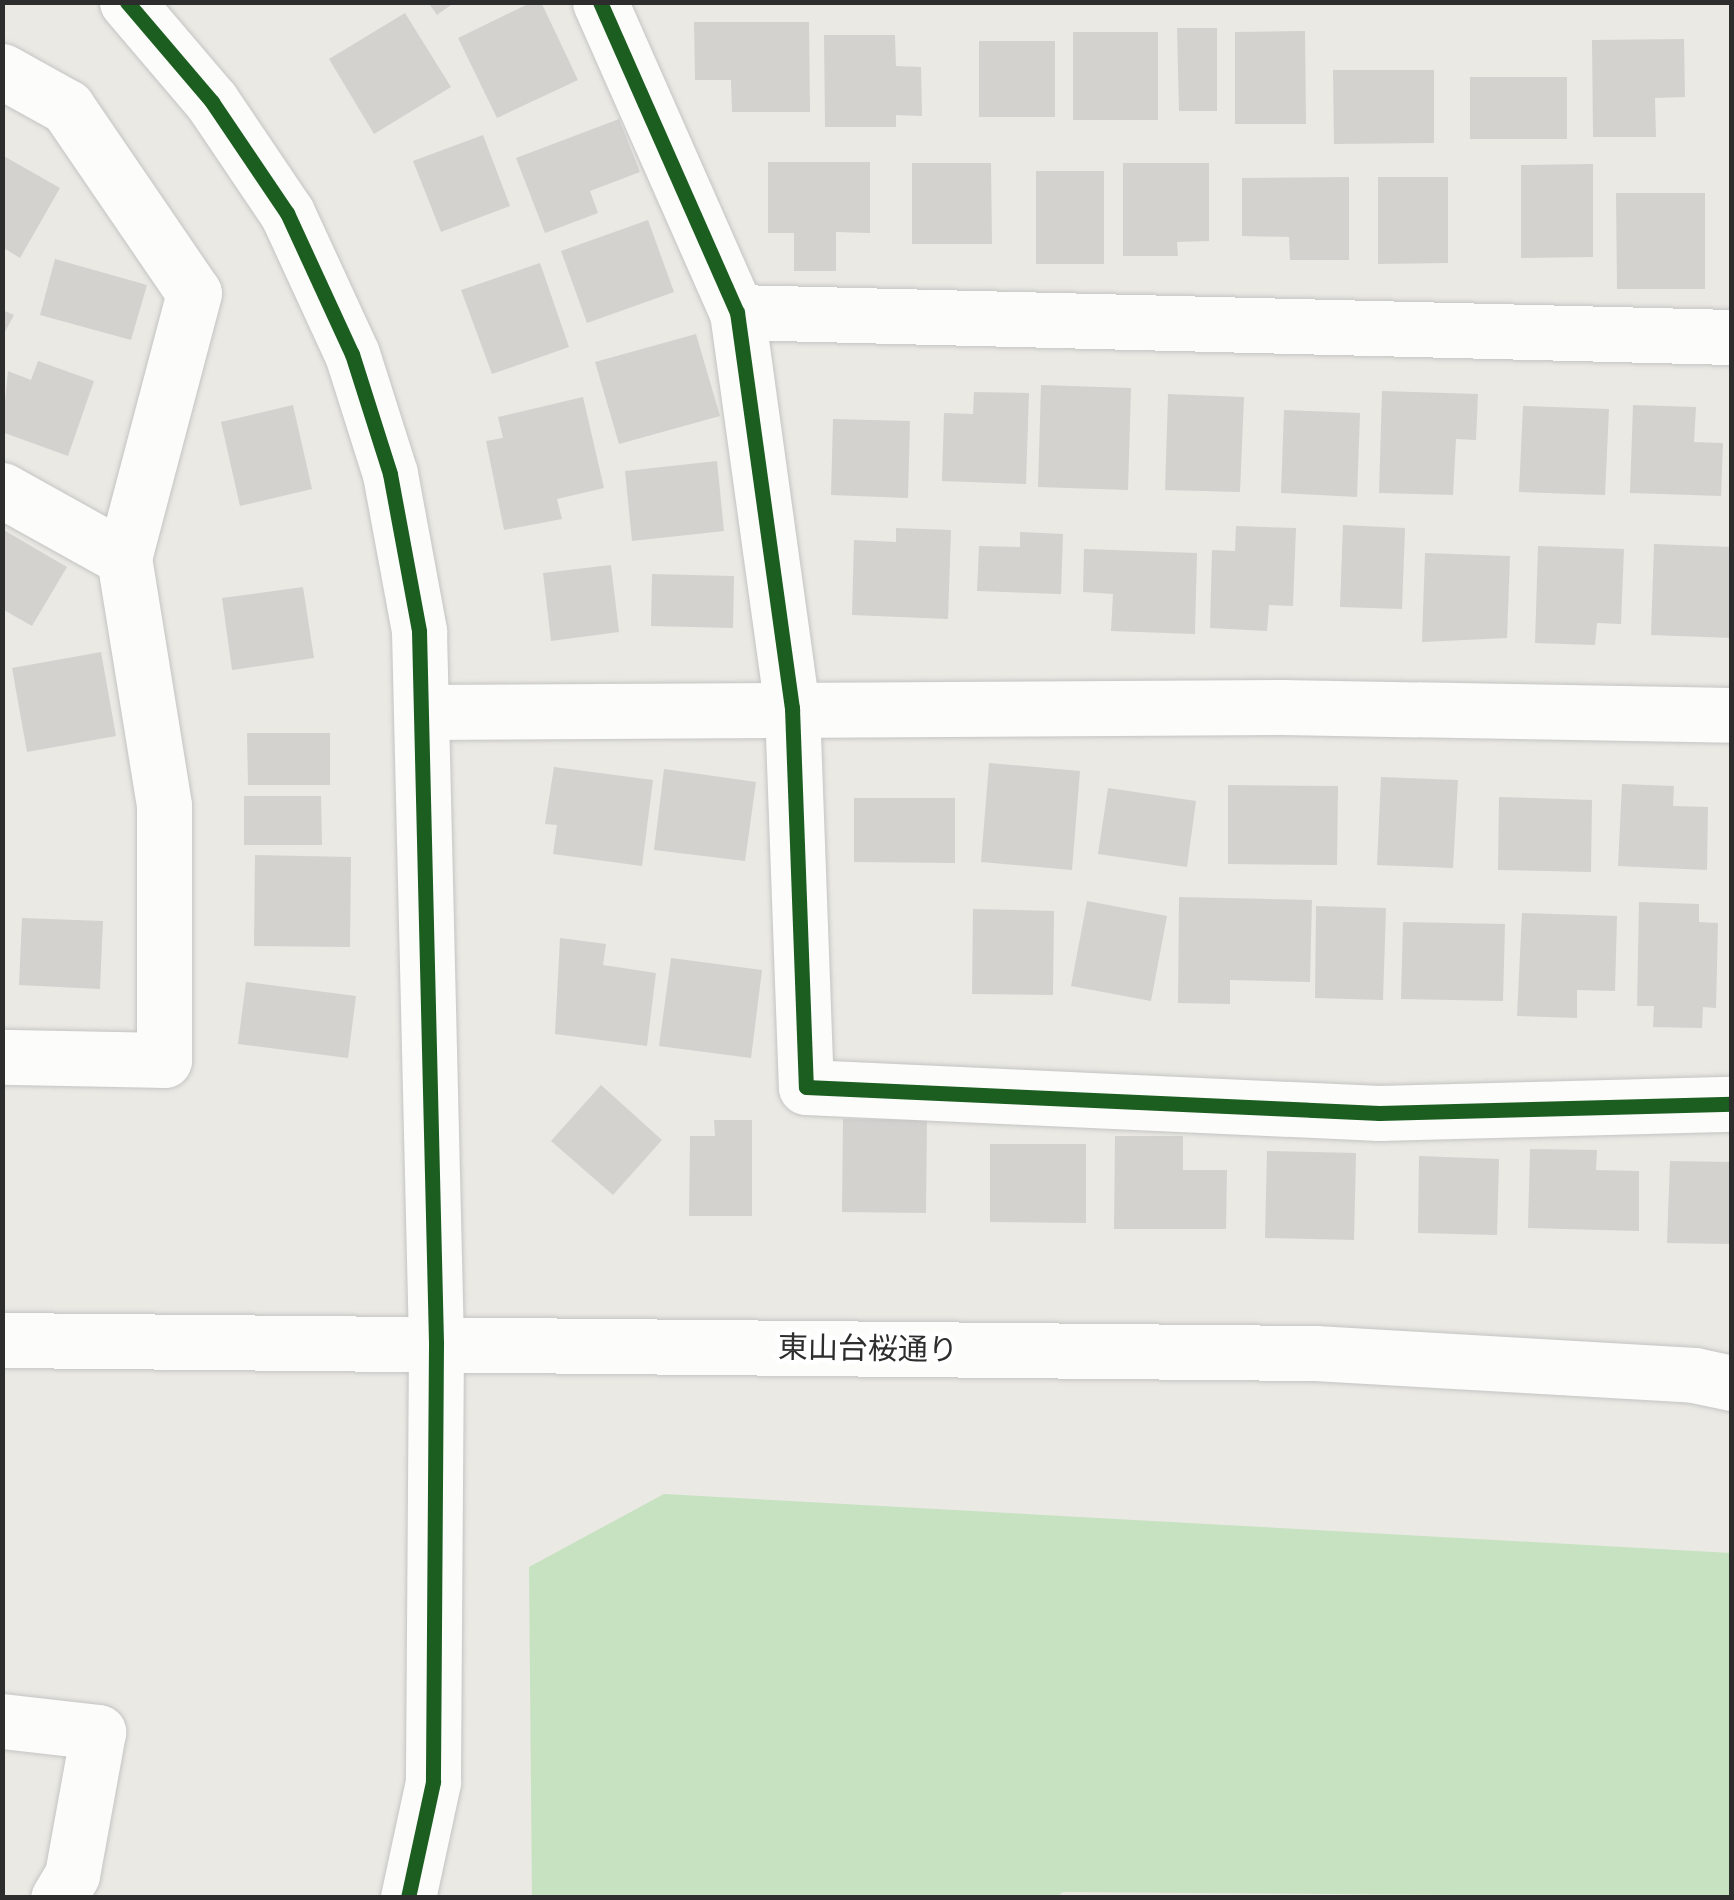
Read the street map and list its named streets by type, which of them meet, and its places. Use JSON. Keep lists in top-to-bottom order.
{
  "streets": {
    "street": ["東山台桜通り"]
  }
}
